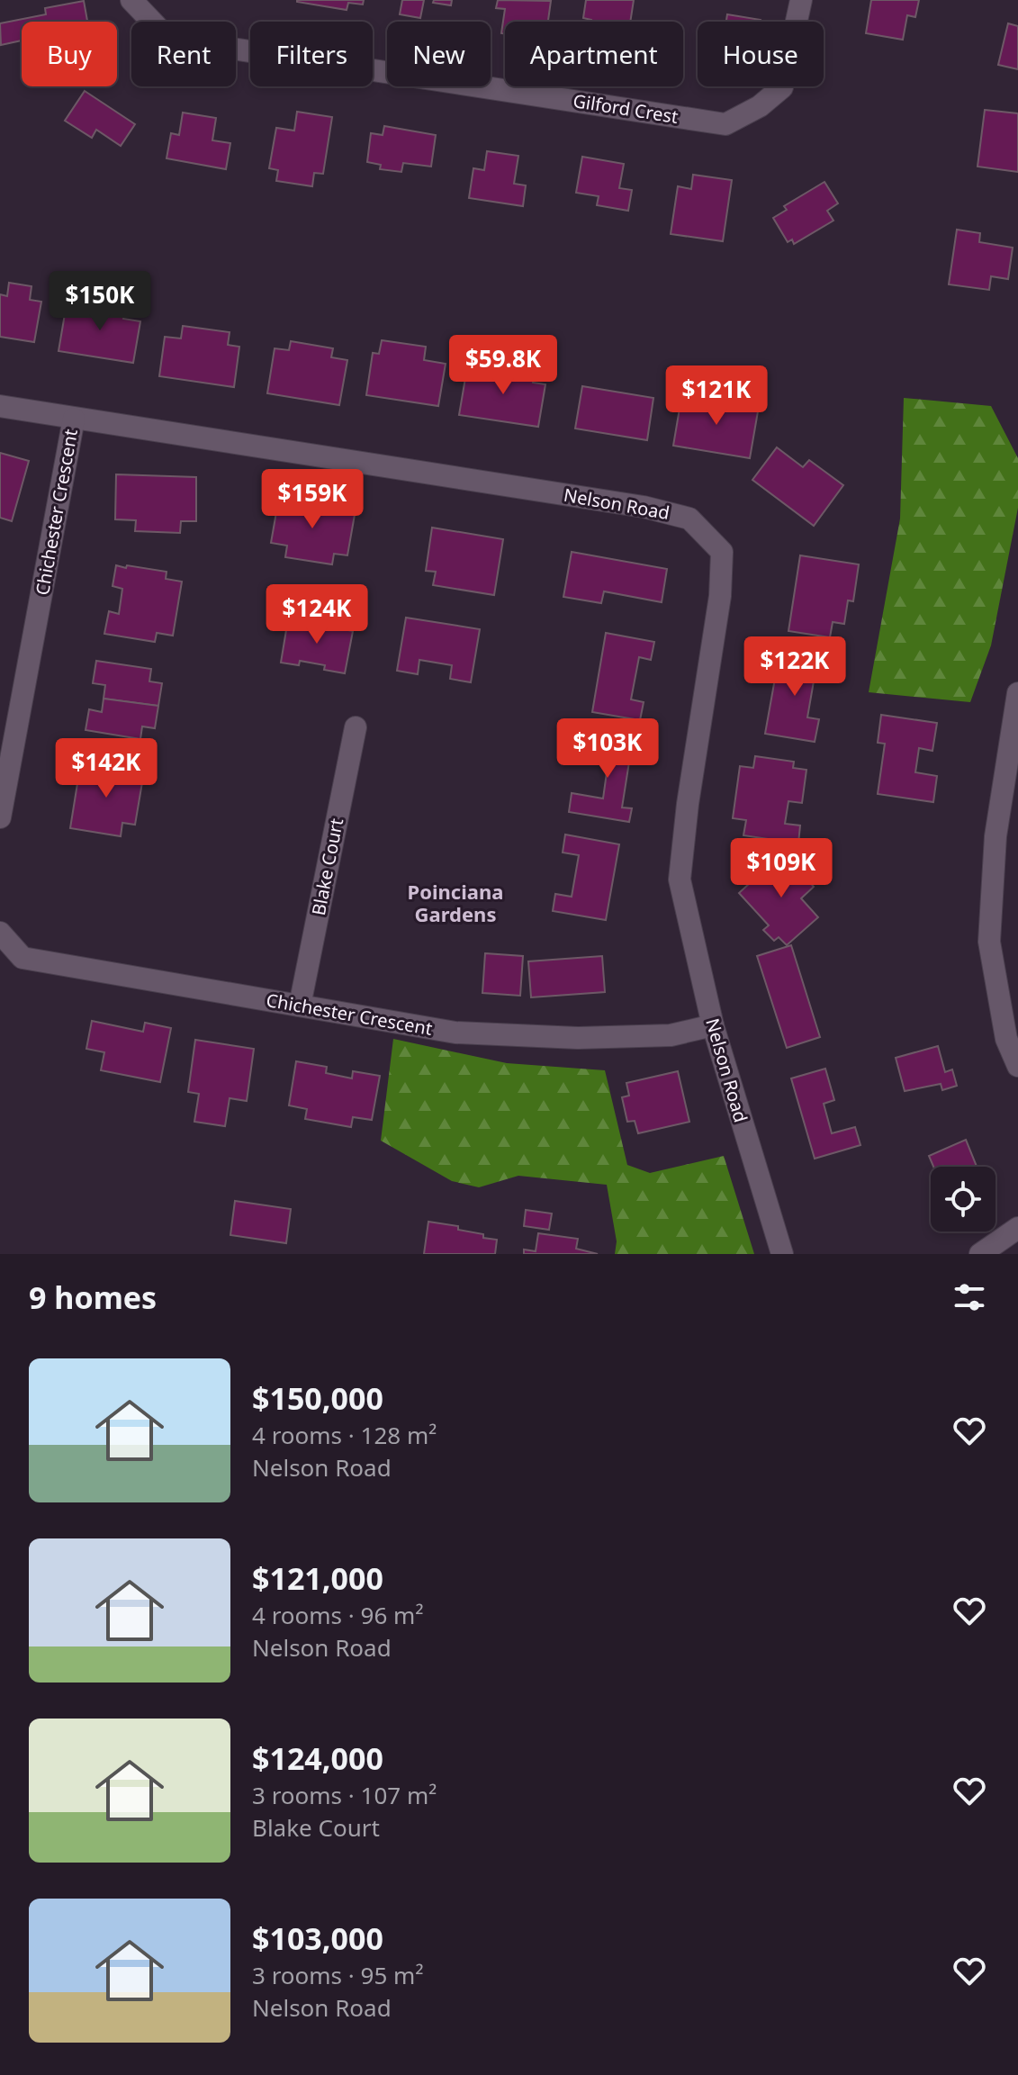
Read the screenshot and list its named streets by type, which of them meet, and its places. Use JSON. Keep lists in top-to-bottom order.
{
  "streets": {
    "street": [
      "Gilford Crest",
      "Nelson Road",
      "Chichester Crescent",
      "Blake Court"
    ]
  },
  "crossings": [
    ["Nelson Road", "Chichester Crescent"],
    ["Chichester Crescent", "Blake Court"]
  ],
  "districts": ["Poinciana Gardens"],
  "page": {
    "chip": [
      "Buy",
      "Rent",
      "Filters",
      "New",
      "Apartment",
      "House"
    ],
    "price": [
      "$150K",
      "$59.8K",
      "$121K",
      "$159K",
      "$124K",
      "$122K",
      "$103K",
      "$142K",
      "$109K"
    ],
    "heading": "9 homes",
    "list": [
      {
        "name": "$150,000",
        "note": "4 rooms · 128 m² · Nelson Road"
      },
      {
        "name": "$121,000",
        "note": "4 rooms · 96 m² · Nelson Road"
      },
      {
        "name": "$124,000",
        "note": "3 rooms · 107 m² · Blake Court"
      },
      {
        "name": "$103,000",
        "note": "3 rooms · 95 m² · Nelson Road"
      }
    ]
  }
}
